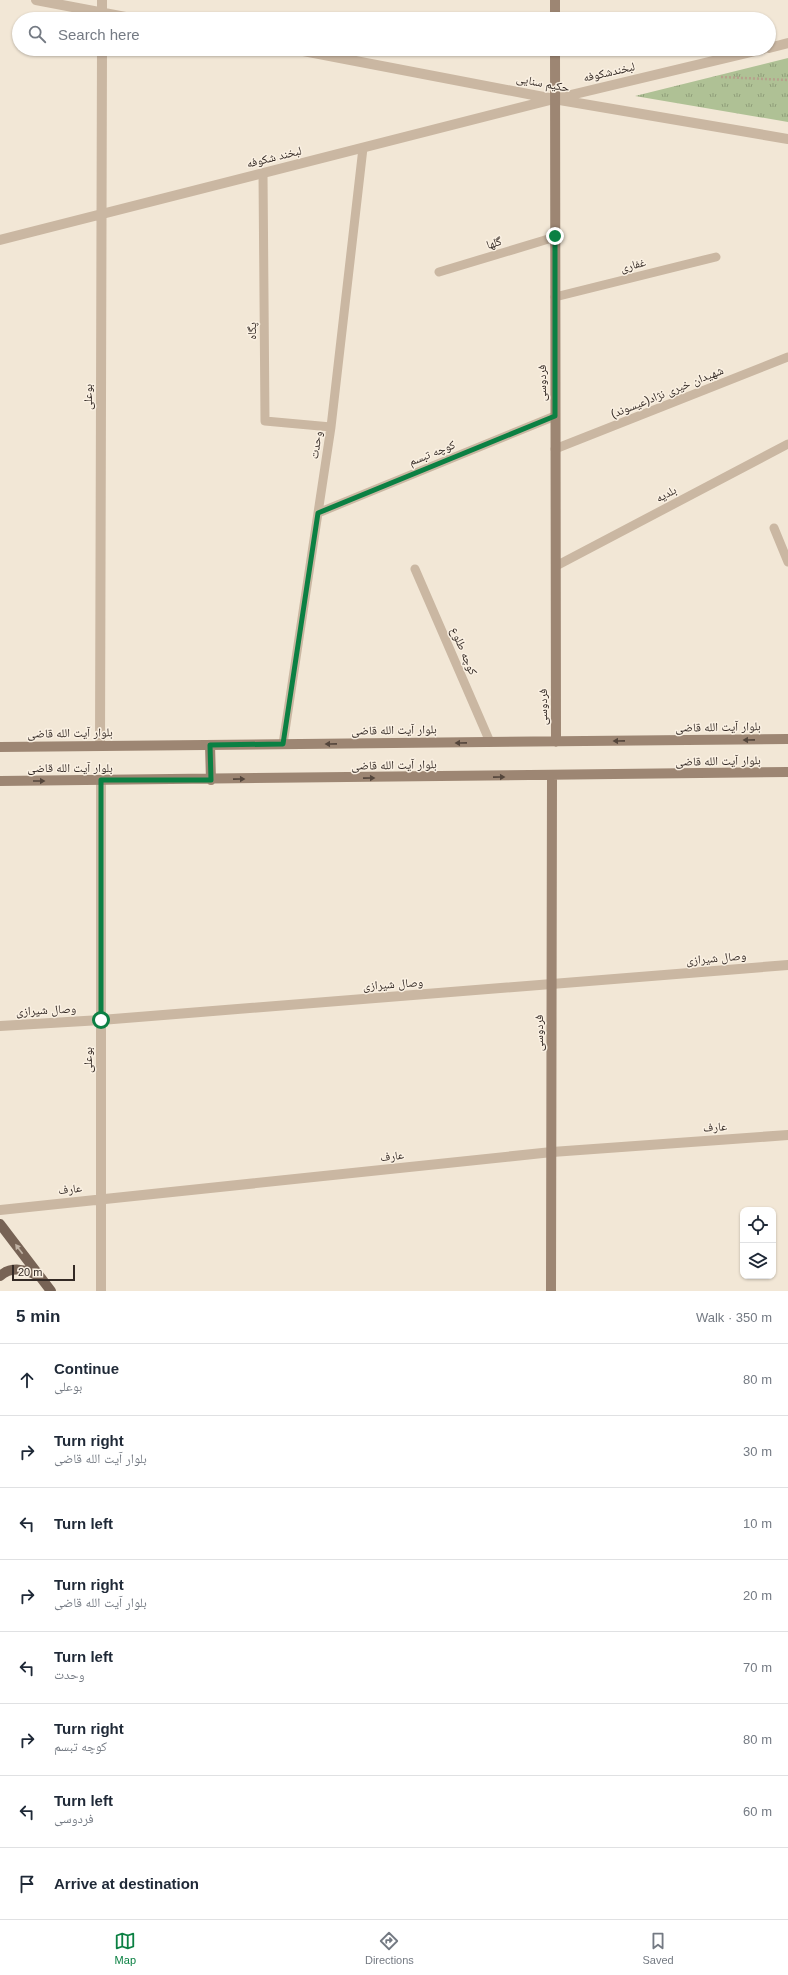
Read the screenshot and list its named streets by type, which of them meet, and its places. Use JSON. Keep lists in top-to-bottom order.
{
  "streets": {
    "main road": ["فردوسی", "بلوار آیت‌ الله قاضی", "بلوار آیت ‌الله قاضی"],
    "street": [
      "لبخندشکوفه",
      "حکیم سنایی",
      "لبخند شکوفه",
      "بوعلی",
      "وصال شیرازی",
      "عارف"
    ],
    "lane": [
      "گلها",
      "غفاری",
      "پگاه",
      "شهیدان خیری نژاد(عیسوند)",
      "وحدت",
      "کوچه تبسم",
      "بلدیه",
      "کوچه طلوع"
    ]
  },
  "crossings": [
    ["لبخندشکوفه", "حکیم سنایی"],
    ["لبخندشکوفه", "لبخند شکوفه"],
    ["لبخندشکوفه", "فردوسی"],
    ["حکیم سنایی", "لبخند شکوفه"],
    ["حکیم سنایی", "فردوسی"],
    ["لبخند شکوفه", "پگاه"],
    ["لبخند شکوفه", "فردوسی"],
    ["لبخند شکوفه", "بوعلی"],
    ["لبخند شکوفه", "وحدت"],
    ["گلها", "فردوسی"],
    ["غفاری", "فردوسی"],
    ["پگاه", "وحدت"],
    ["فردوسی", "شهیدان خیری نژاد(عیسوند)"],
    ["فردوسی", "کوچه تبسم"],
    ["فردوسی", "بلدیه"],
    ["فردوسی", "بلوار آیت‌ الله قاضی"],
    ["فردوسی", "بلوار آیت ‌الله قاضی"],
    ["فردوسی", "وصال شیرازی"],
    ["فردوسی", "عارف"],
    ["بوعلی", "بلوار آیت‌ الله قاضی"],
    ["بوعلی", "بلوار آیت ‌الله قاضی"],
    ["بوعلی", "وصال شیرازی"],
    ["بوعلی", "عارف"],
    ["وحدت", "کوچه تبسم"],
    ["وحدت", "بلوار آیت‌ الله قاضی"],
    ["کوچه طلوع", "بلوار آیت‌ الله قاضی"]
  ],
  "one_way": ["بلوار آیت‌ الله قاضی", "بلوار آیت ‌الله قاضی"],
  "scale_bar": "20 m",
  "page": {
    "search": "Search here",
    "scale": "20 m",
    "heading": ["5 min", "Walk · 350 m"],
    "list": [
      ["Continue", "بوعلی", "80 m"],
      ["Turn right", "بلوار آیت ‌الله قاضی", "30 m"],
      ["Turn left", "10 m"],
      ["Turn right", "بلوار آیت‌ الله قاضی", "20 m"],
      ["Turn left", "وحدت", "70 m"],
      ["Turn right", "کوچه تبسم", "80 m"],
      ["Turn left", "فردوسی", "60 m"],
      "Arrive at destination"
    ],
    "nav": ["Map", "Directions", "Saved"]
  }
}
